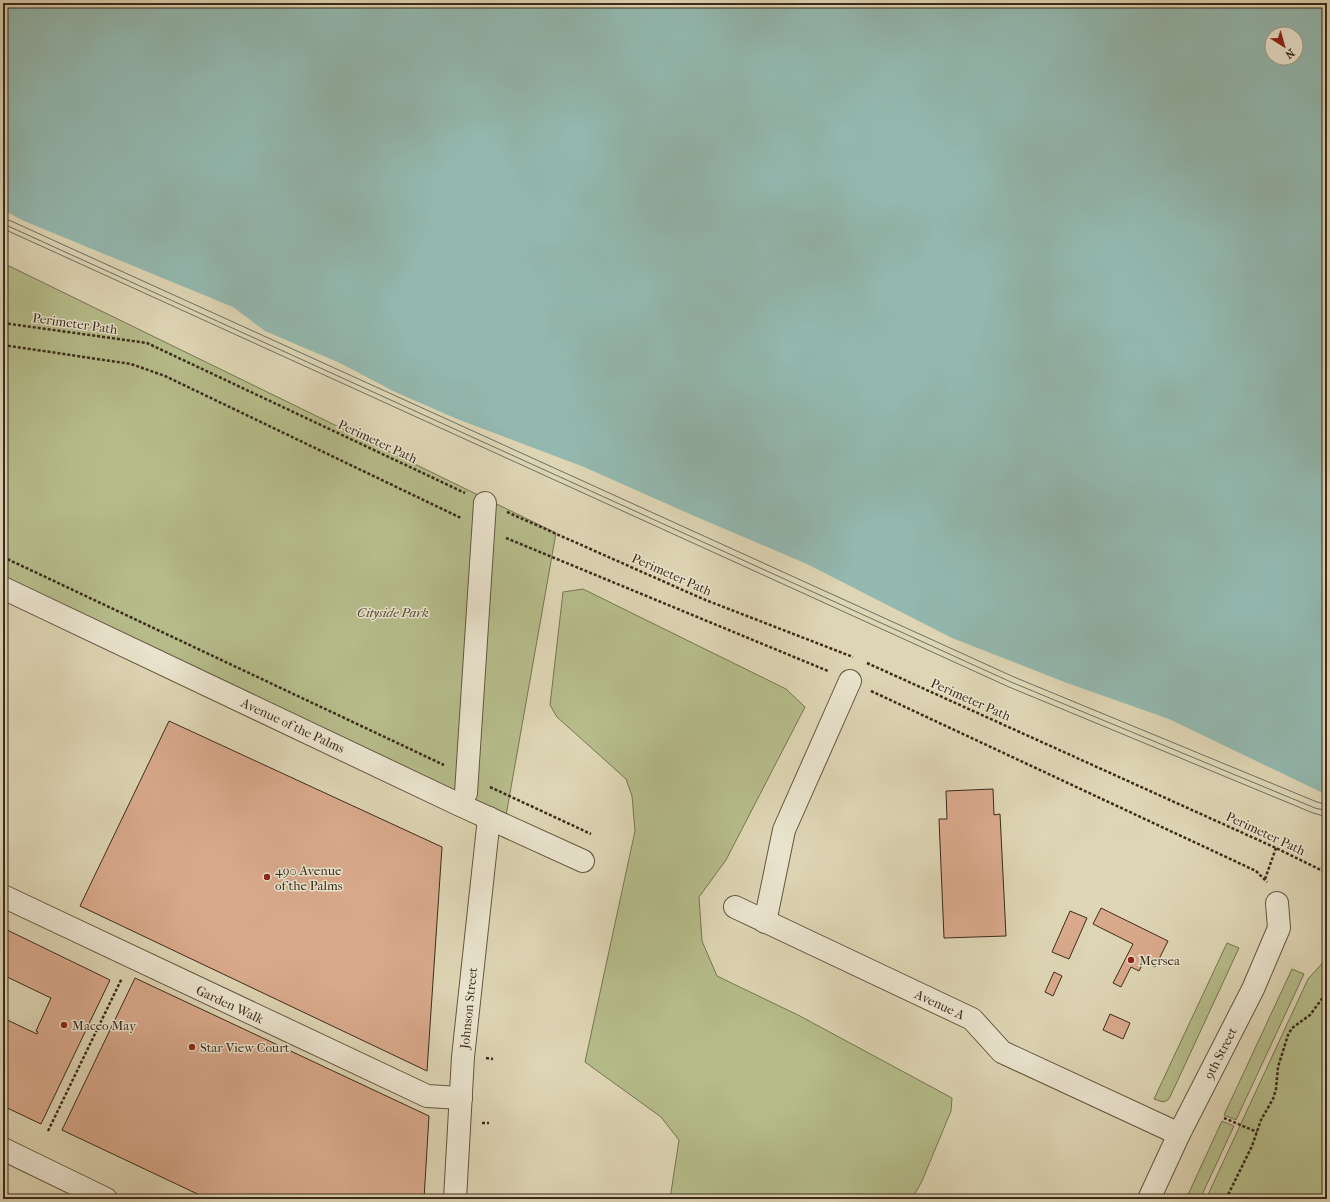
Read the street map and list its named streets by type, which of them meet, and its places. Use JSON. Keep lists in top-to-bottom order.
{
  "streets": {
    "street": [
      "Avenue of the Palms",
      "Garden Walk",
      "Avenue A",
      "Johnson Street",
      "9th Street"
    ],
    "path": ["Perimeter Path"]
  },
  "crossings": [
    ["Avenue of the Palms", "Johnson Street"],
    ["Garden Walk", "Johnson Street"],
    ["Avenue A", "9th Street"]
  ],
  "parks": ["Cityside Park"],
  "places": [
    "490 Avenue of the Palms",
    "Mersea",
    "Maceo May",
    "Star View Court"
  ],
  "north": "bottom right"
}
